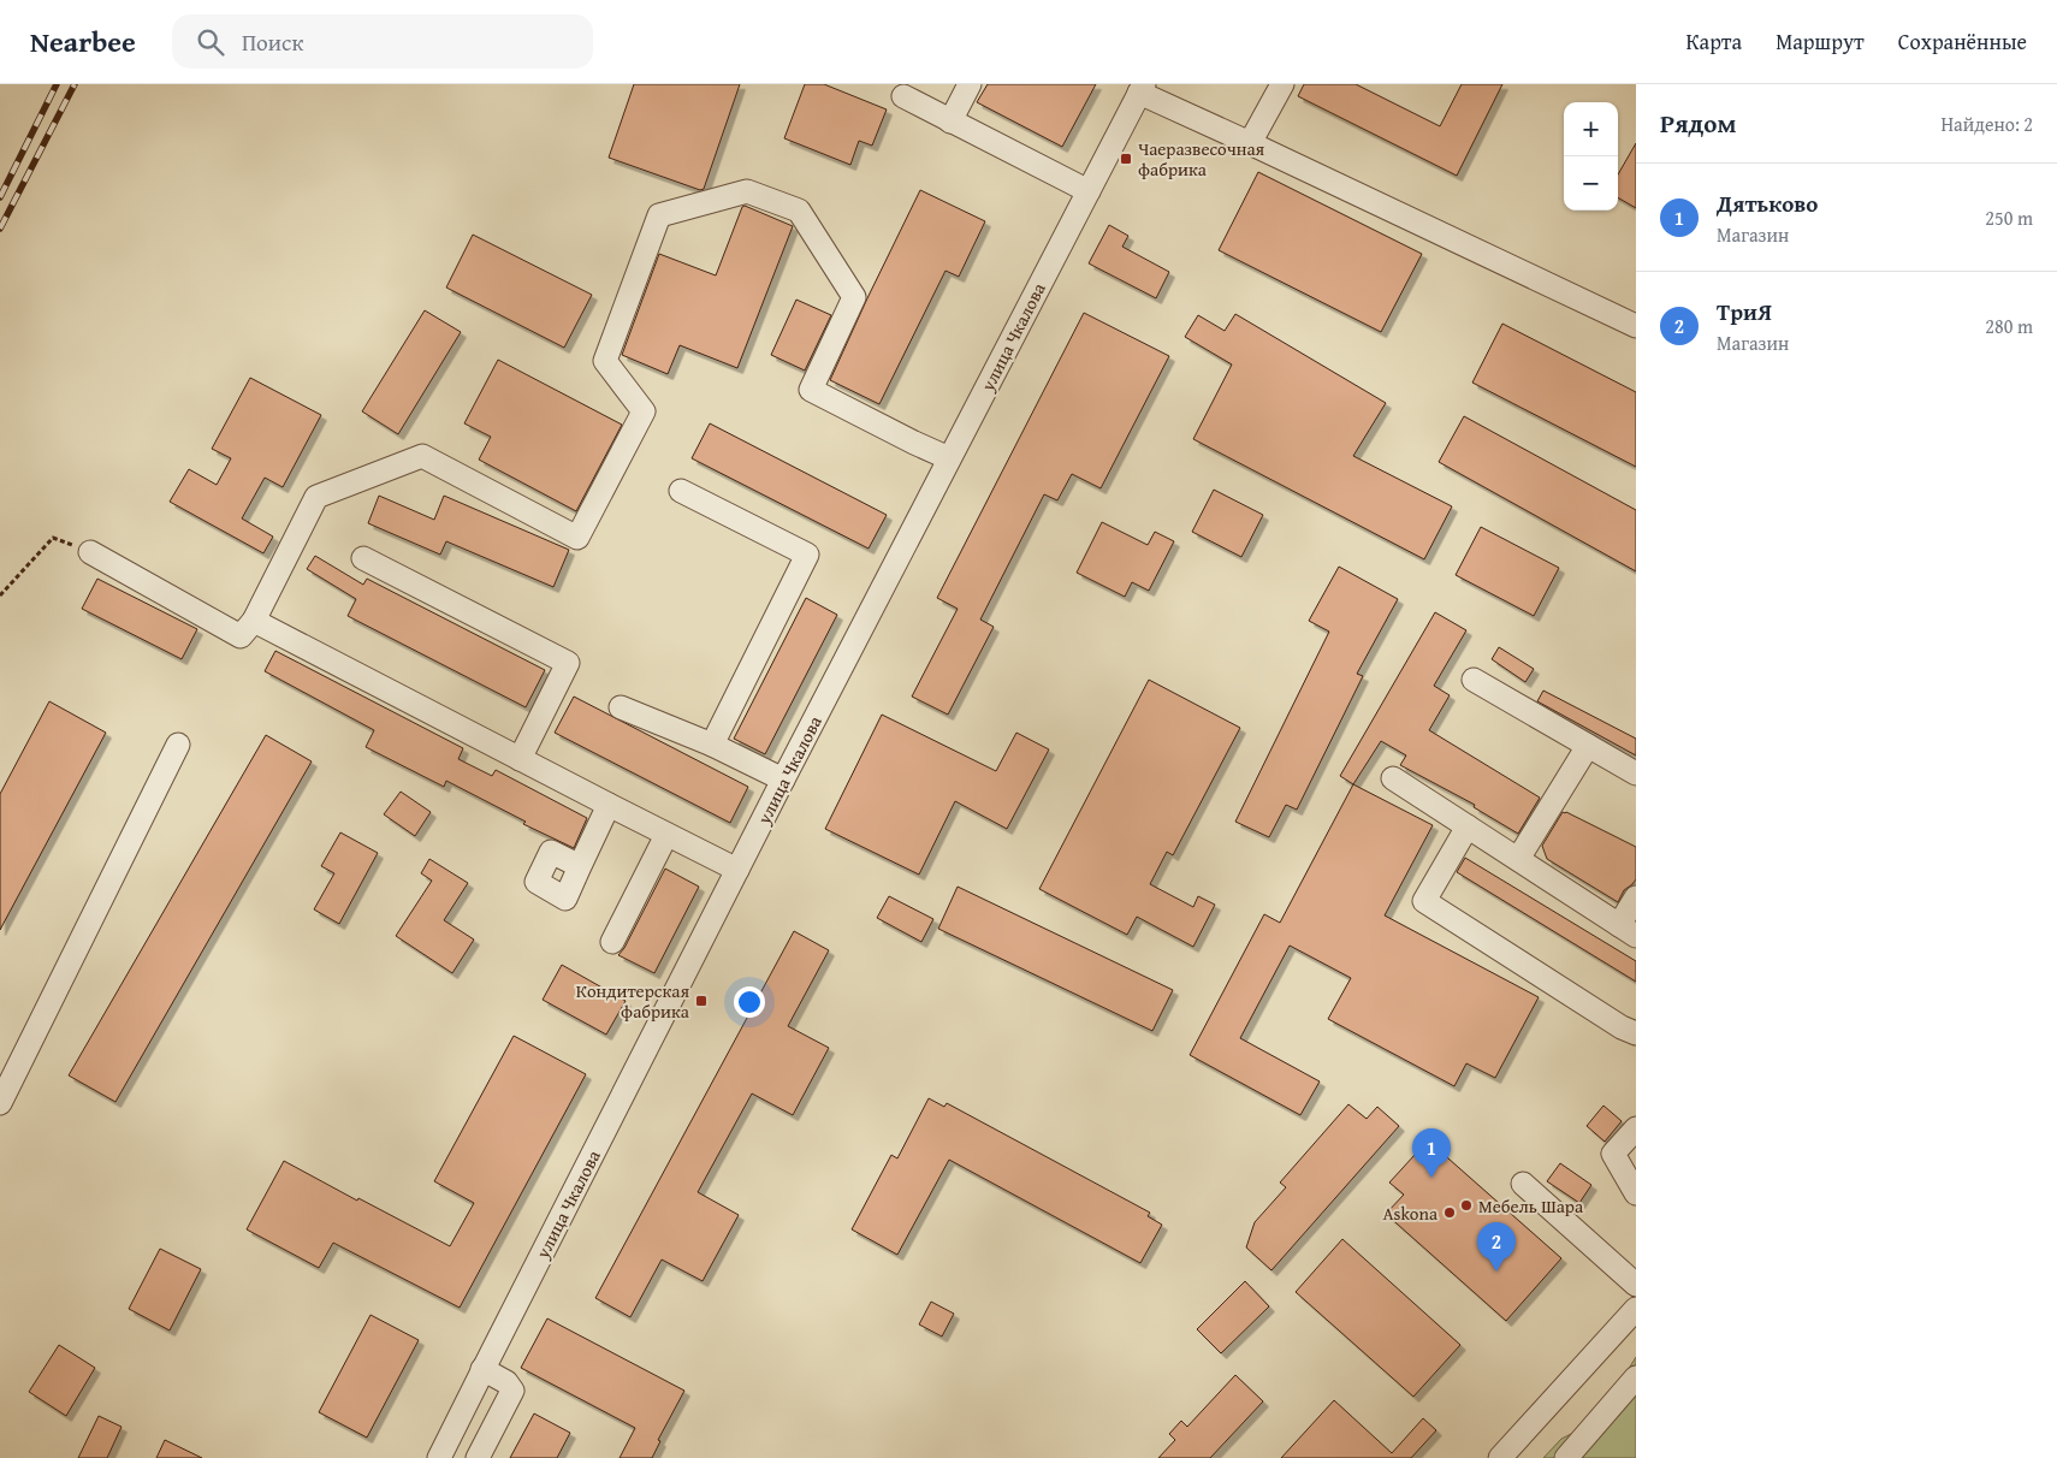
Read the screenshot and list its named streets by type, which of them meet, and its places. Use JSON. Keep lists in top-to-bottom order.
{
  "streets": {
    "street": ["улица Чкалова"]
  },
  "places": {
    "transit": ["Чаеразвесочная фабрика", "Кондитерская фабрика"],
    "other": ["Мебель Шара", "Askona"]
  },
  "page": {
    "header": "Nearbee",
    "search": "Поиск",
    "nav": ["Карта", "Маршрут", "Сохранённые"],
    "heading": ["Рядом", "Найдено: 2"],
    "map_buttons": ["+", "−"],
    "list": [
      {
        "mark": "1",
        "name": "Дятьково",
        "note": "Магазин",
        "value": "250 m"
      },
      {
        "mark": "2",
        "name": "ТриЯ",
        "note": "Магазин",
        "value": "280 m"
      }
    ],
    "pins": ["1", "2"]
  }
}
